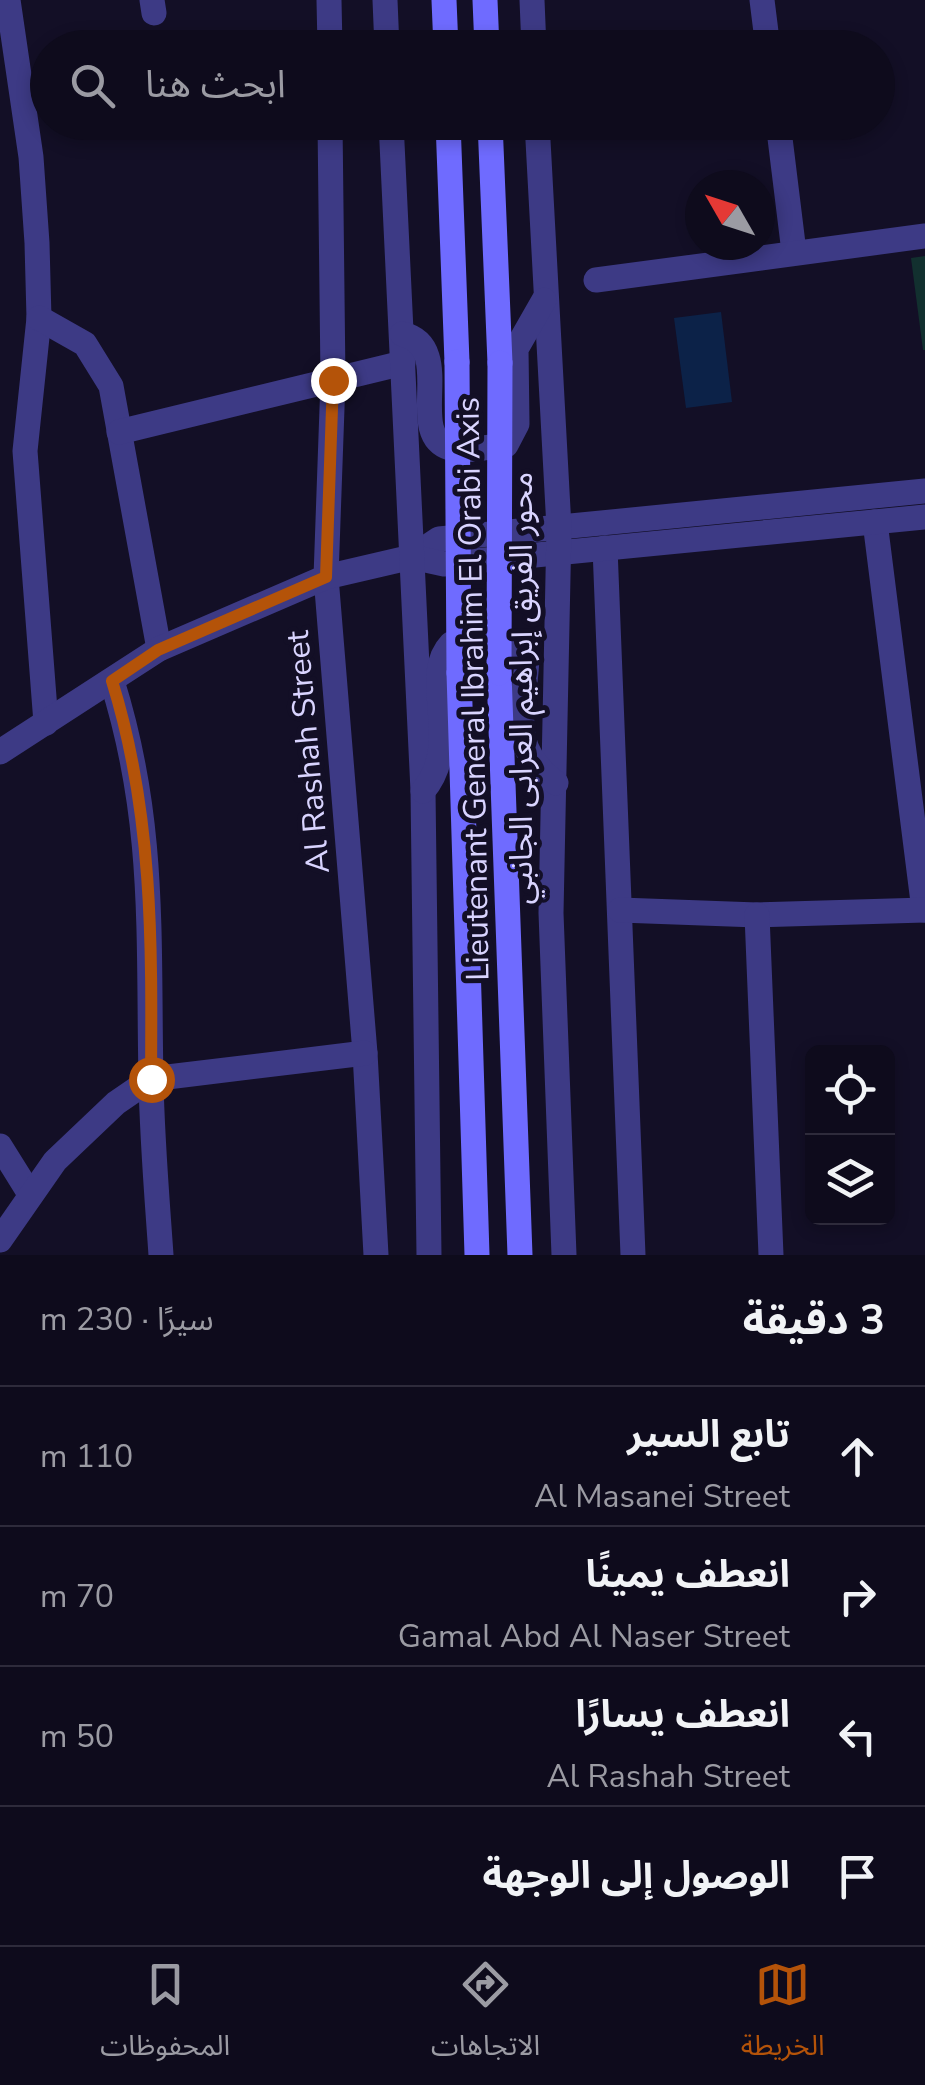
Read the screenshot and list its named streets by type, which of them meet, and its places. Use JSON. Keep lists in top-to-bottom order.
{
  "streets": {
    "main road": ["Lieutenant General Ibrahim El Orabi Axis"],
    "street": ["محور الفريق إبراهيم العرابى الجانبي", "Al Rashah Street"]
  },
  "north": "top left",
  "page": {
    "search": "ابحث هنا",
    "heading": ["3 دقيقة", "سيرًا · 230 m"],
    "list": [
      ["تابع السير", "Al Masanei Street", "110 m"],
      ["انعطف يمينًا", "Gamal Abd Al Naser Street", "70 m"],
      ["انعطف يسارًا", "Al Rashah Street", "50 m"],
      "الوصول إلى الوجهة"
    ],
    "nav": ["الخريطة", "الاتجاهات", "المحفوظات"]
  }
}
